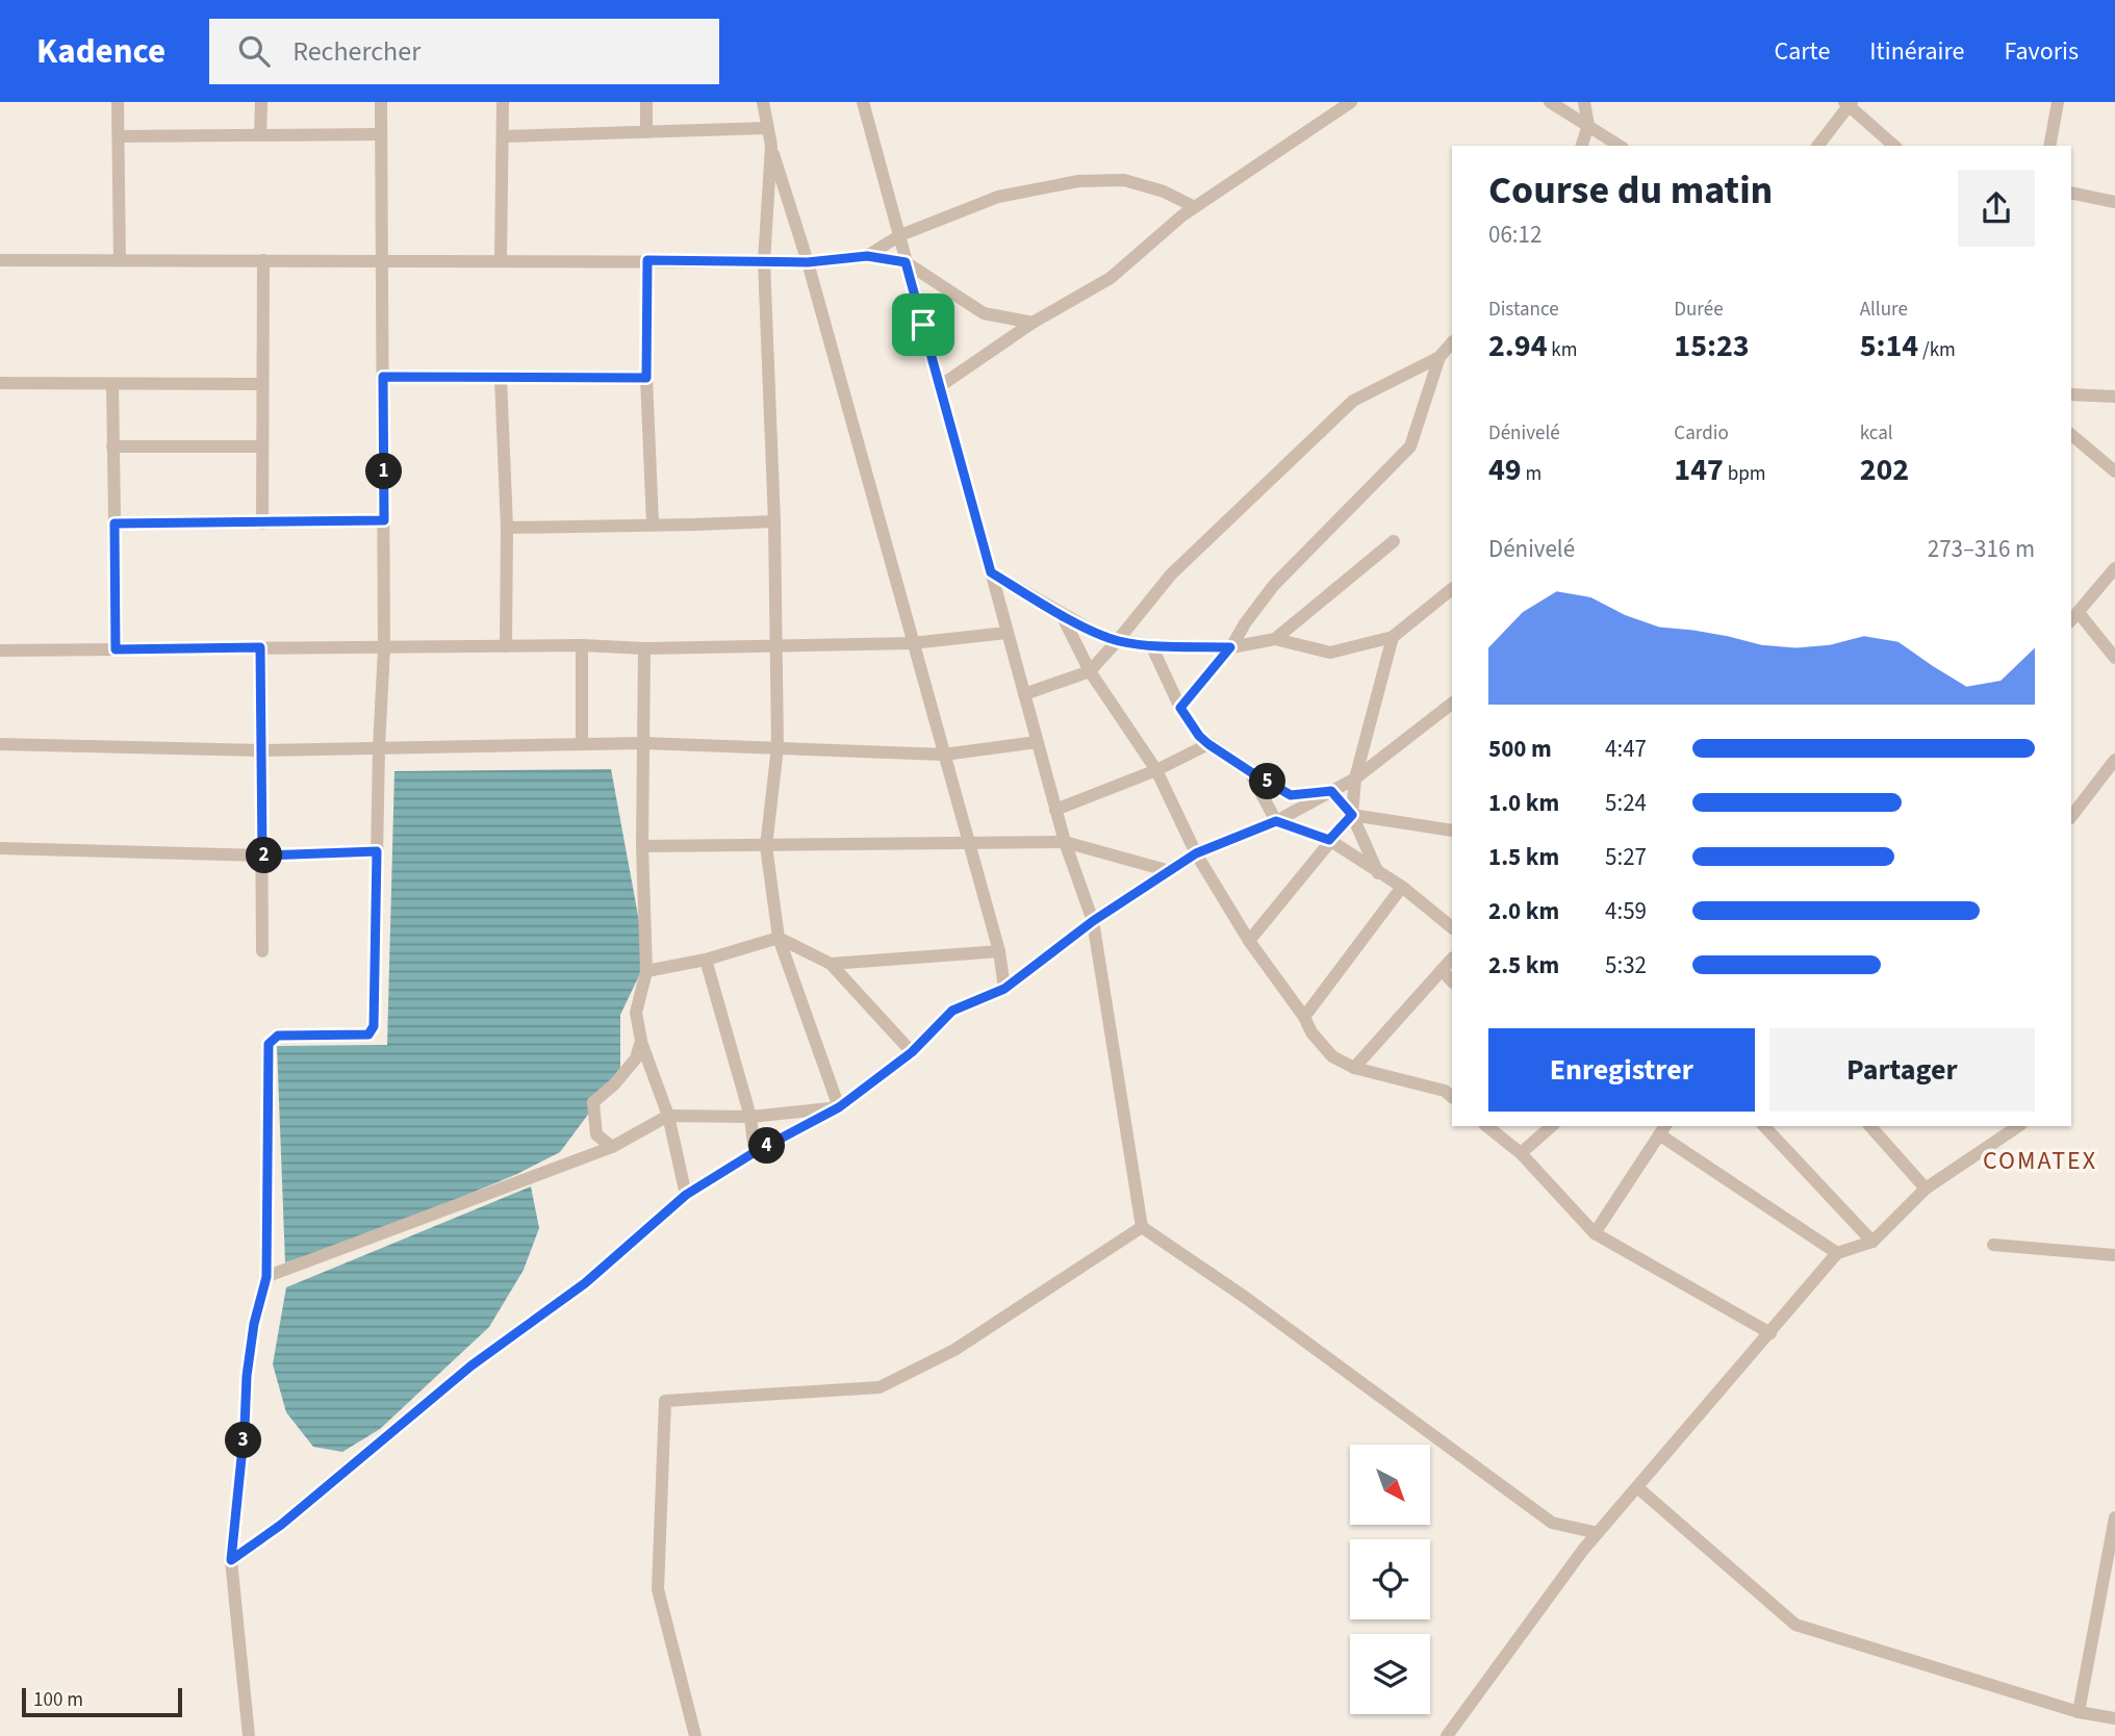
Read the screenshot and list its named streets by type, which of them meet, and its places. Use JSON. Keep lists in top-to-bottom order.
{
  "districts": ["COMATEX"],
  "scale_bar": "100 m",
  "north": "bottom right",
  "page": {
    "header": "Kadence",
    "search": "Rechercher",
    "nav": ["Carte", "Itinéraire", "Favoris"],
    "heading": ["Course du matin", "06:12"],
    "stats": [
      ["Distance", "2.94 km"],
      ["Durée", "15:23"],
      ["Allure", "5:14 /km"],
      ["Dénivelé", "49 m"],
      ["Cardio", "147 bpm"],
      ["kcal", "202"]
    ],
    "pins": [
      "1",
      "5",
      "2",
      "4",
      "3"
    ],
    "chart": ["Dénivelé", "273–316 m"],
    "list": [
      {
        "name": "500 m",
        "note": "4:47"
      },
      {
        "name": "1.0 km",
        "note": "5:24"
      },
      {
        "name": "1.5 km",
        "note": "5:27"
      },
      {
        "name": "2.0 km",
        "note": "4:59"
      },
      {
        "name": "2.5 km",
        "note": "5:32"
      }
    ],
    "buttons": ["Enregistrer", "Partager"],
    "scale": "100 m"
  }
}
